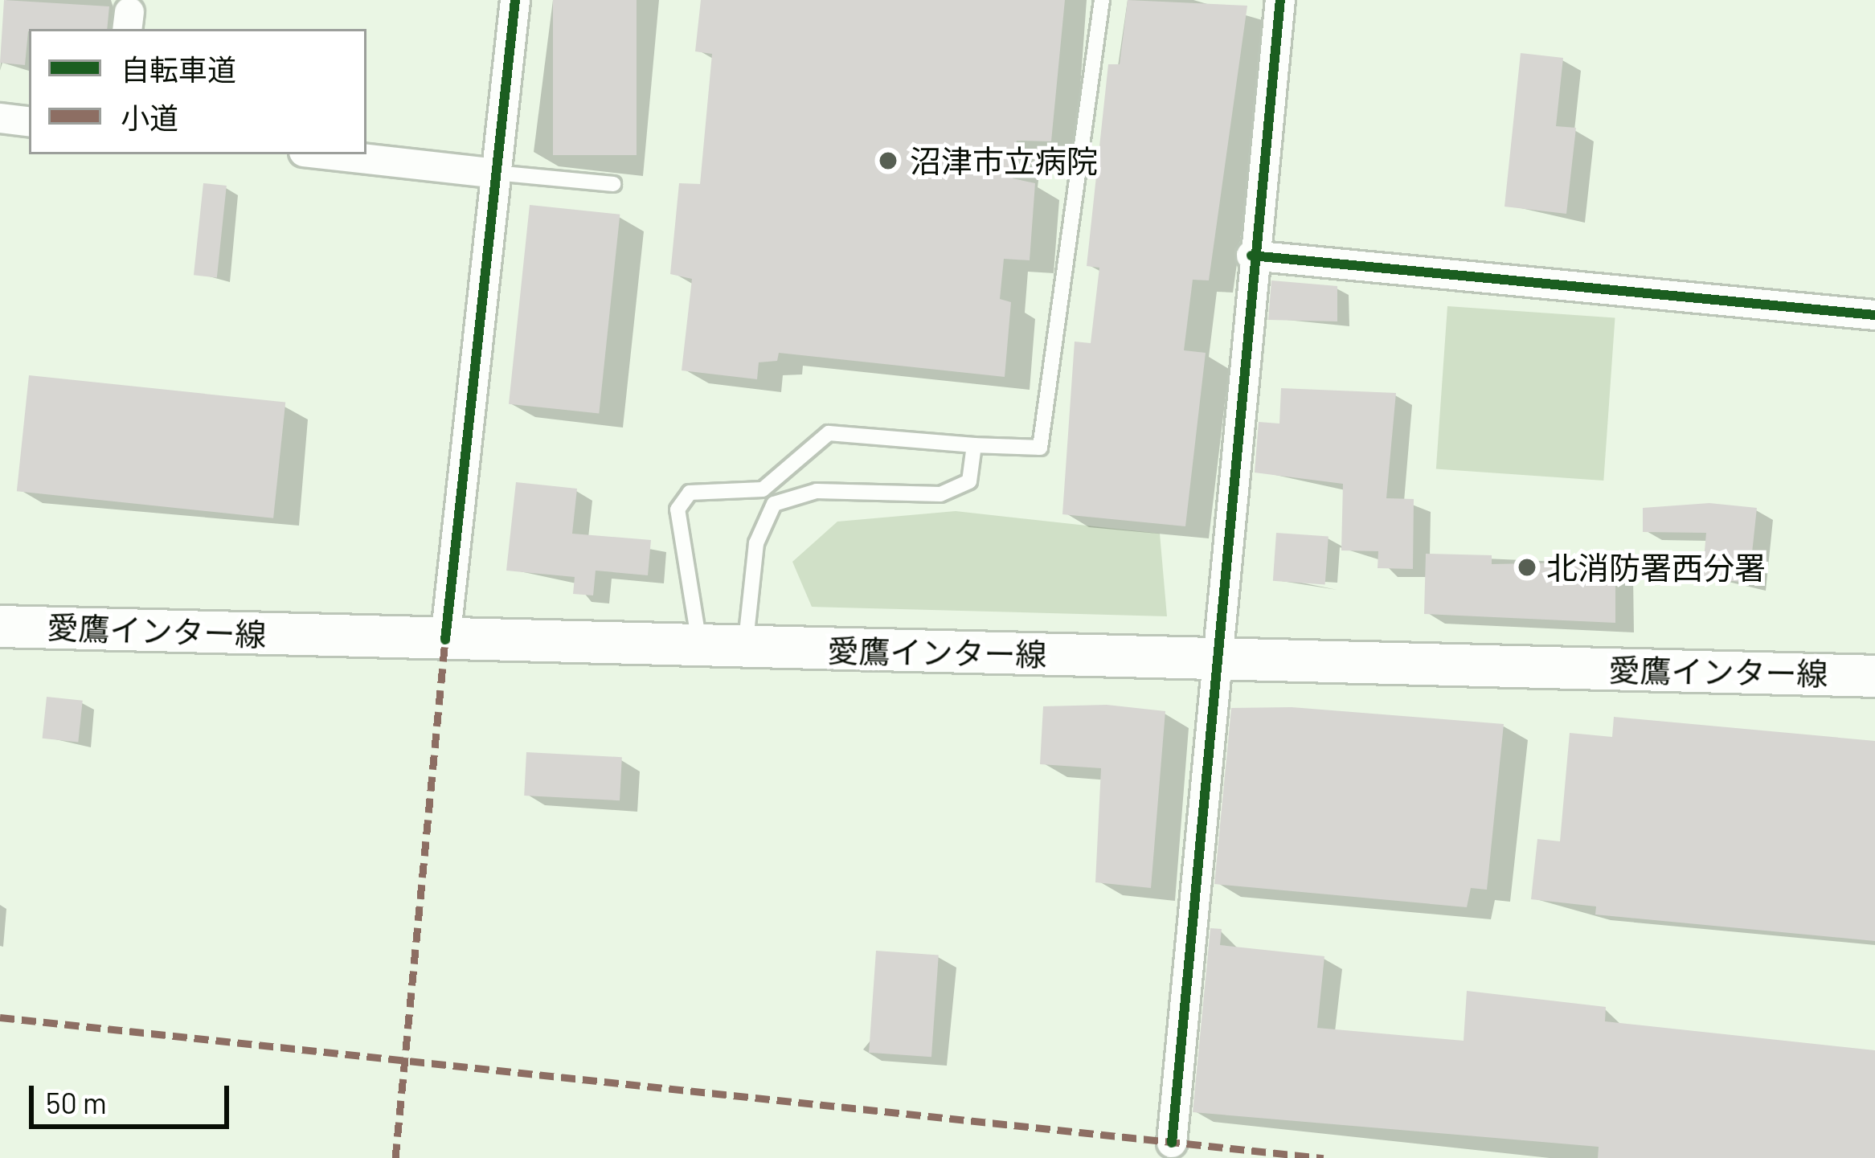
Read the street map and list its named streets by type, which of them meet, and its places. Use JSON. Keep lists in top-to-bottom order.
{
  "streets": {
    "main road": ["愛鷹インター線"]
  },
  "places": ["沼津市立病院", "北消防署西分署"],
  "legend": ["自転車道", "小道"],
  "scale_bar": "50 m"
}
